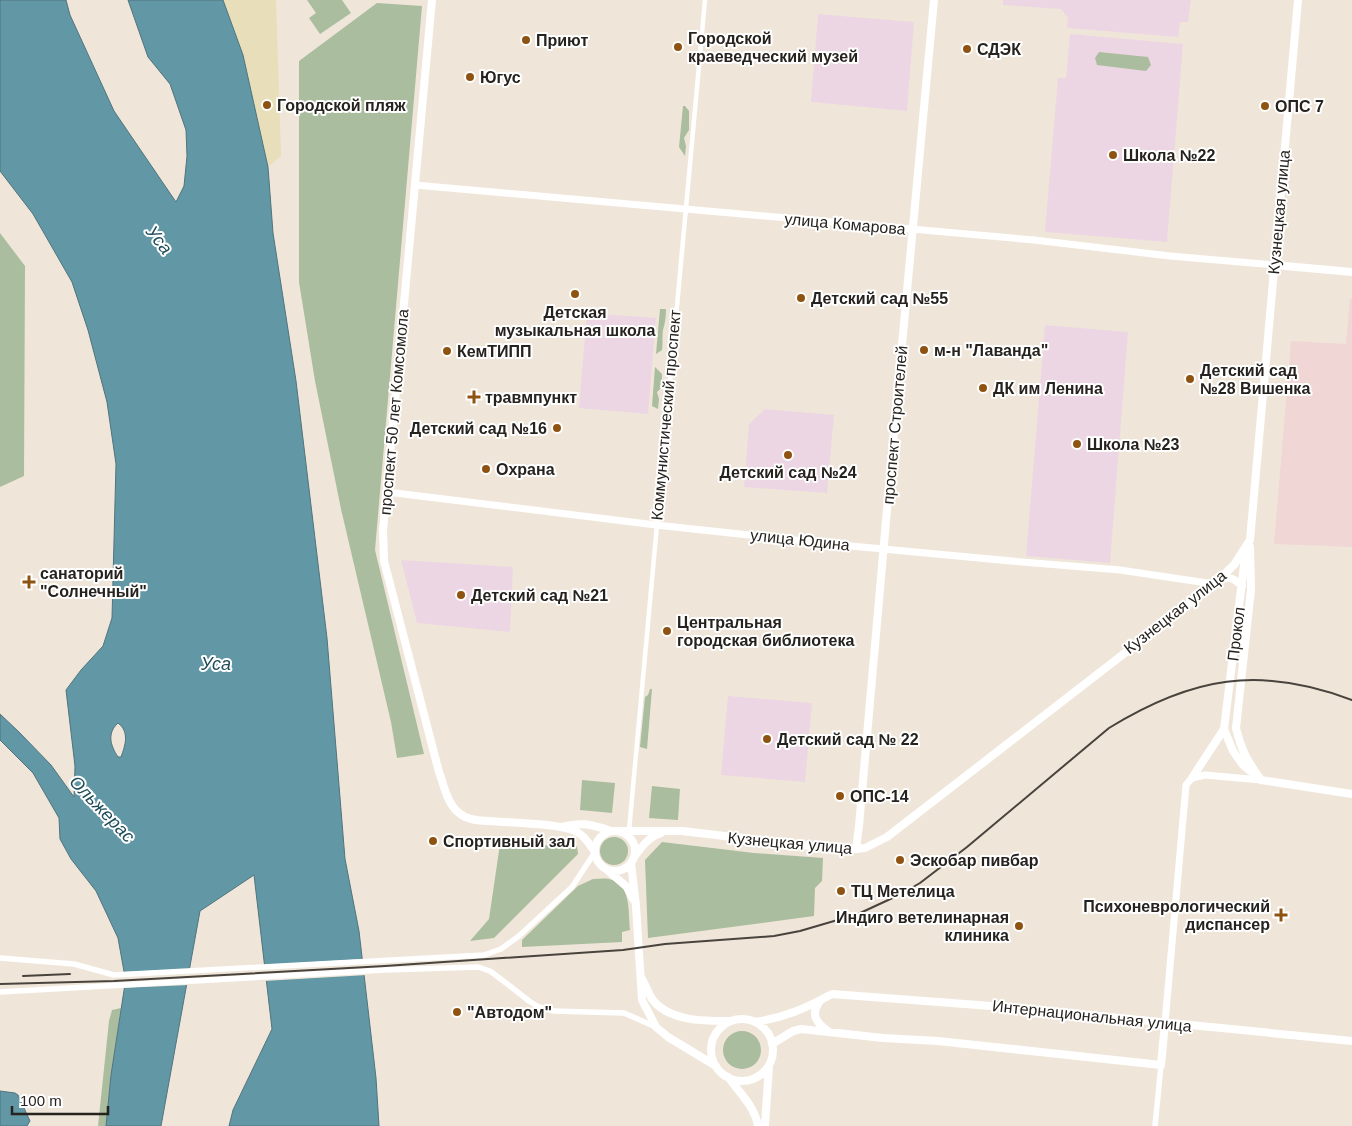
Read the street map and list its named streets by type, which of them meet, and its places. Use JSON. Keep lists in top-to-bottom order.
{
  "streets": {
    "main road": [
      "Кузнецкая улица",
      "проспект 50 лет Комсомола",
      "проспект Строителей",
      "Прокол",
      "Интернациональная улица"
    ],
    "street": ["улица Комарова", "Коммунистический проспект", "улица Юдина"]
  },
  "crossings": [
    ["Кузнецкая улица", "улица Комарова"],
    ["Кузнецкая улица", "Коммунистический проспект"],
    ["Кузнецкая улица", "проспект Строителей"],
    ["Кузнецкая улица", "улица Юдина"],
    ["Кузнецкая улица", "Прокол"],
    ["улица Комарова", "проспект 50 лет Комсомола"],
    ["улица Комарова", "Коммунистический проспект"],
    ["улица Комарова", "проспект Строителей"],
    ["проспект 50 лет Комсомола", "улица Юдина"],
    ["Коммунистический проспект", "улица Юдина"],
    ["проспект Строителей", "улица Юдина"]
  ],
  "water": ["Уса", "Ольжерас"],
  "places": {
    "other": [
      "Приют",
      "Городской краеведческий музей",
      "СДЭК",
      "Югус",
      "Городской пляж",
      "ОПС 7",
      "Школа №22",
      "Детская музыкальная школа",
      "Детский сад №55",
      "м-н \"Лаванда\"",
      "КемТИПП",
      "Детский сад №28 Вишенка",
      "ДК им Ленина",
      "Детский сад №16",
      "Школа №23",
      "Детский сад №24",
      "Охрана",
      "Детский сад №21",
      "Центральная городская библиотека",
      "Детский сад № 22",
      "ОПС-14",
      "Спортивный зал",
      "Эскобар пивбар",
      "ТЦ Метелица",
      "Индиго ветелинарная клиника",
      "\"Автодом\""
    ],
    "health": ["травмпункт", "санаторий \"Солнечный\"", "Психоневрологический диспансер"]
  },
  "scale_bar": "100 m"
}
